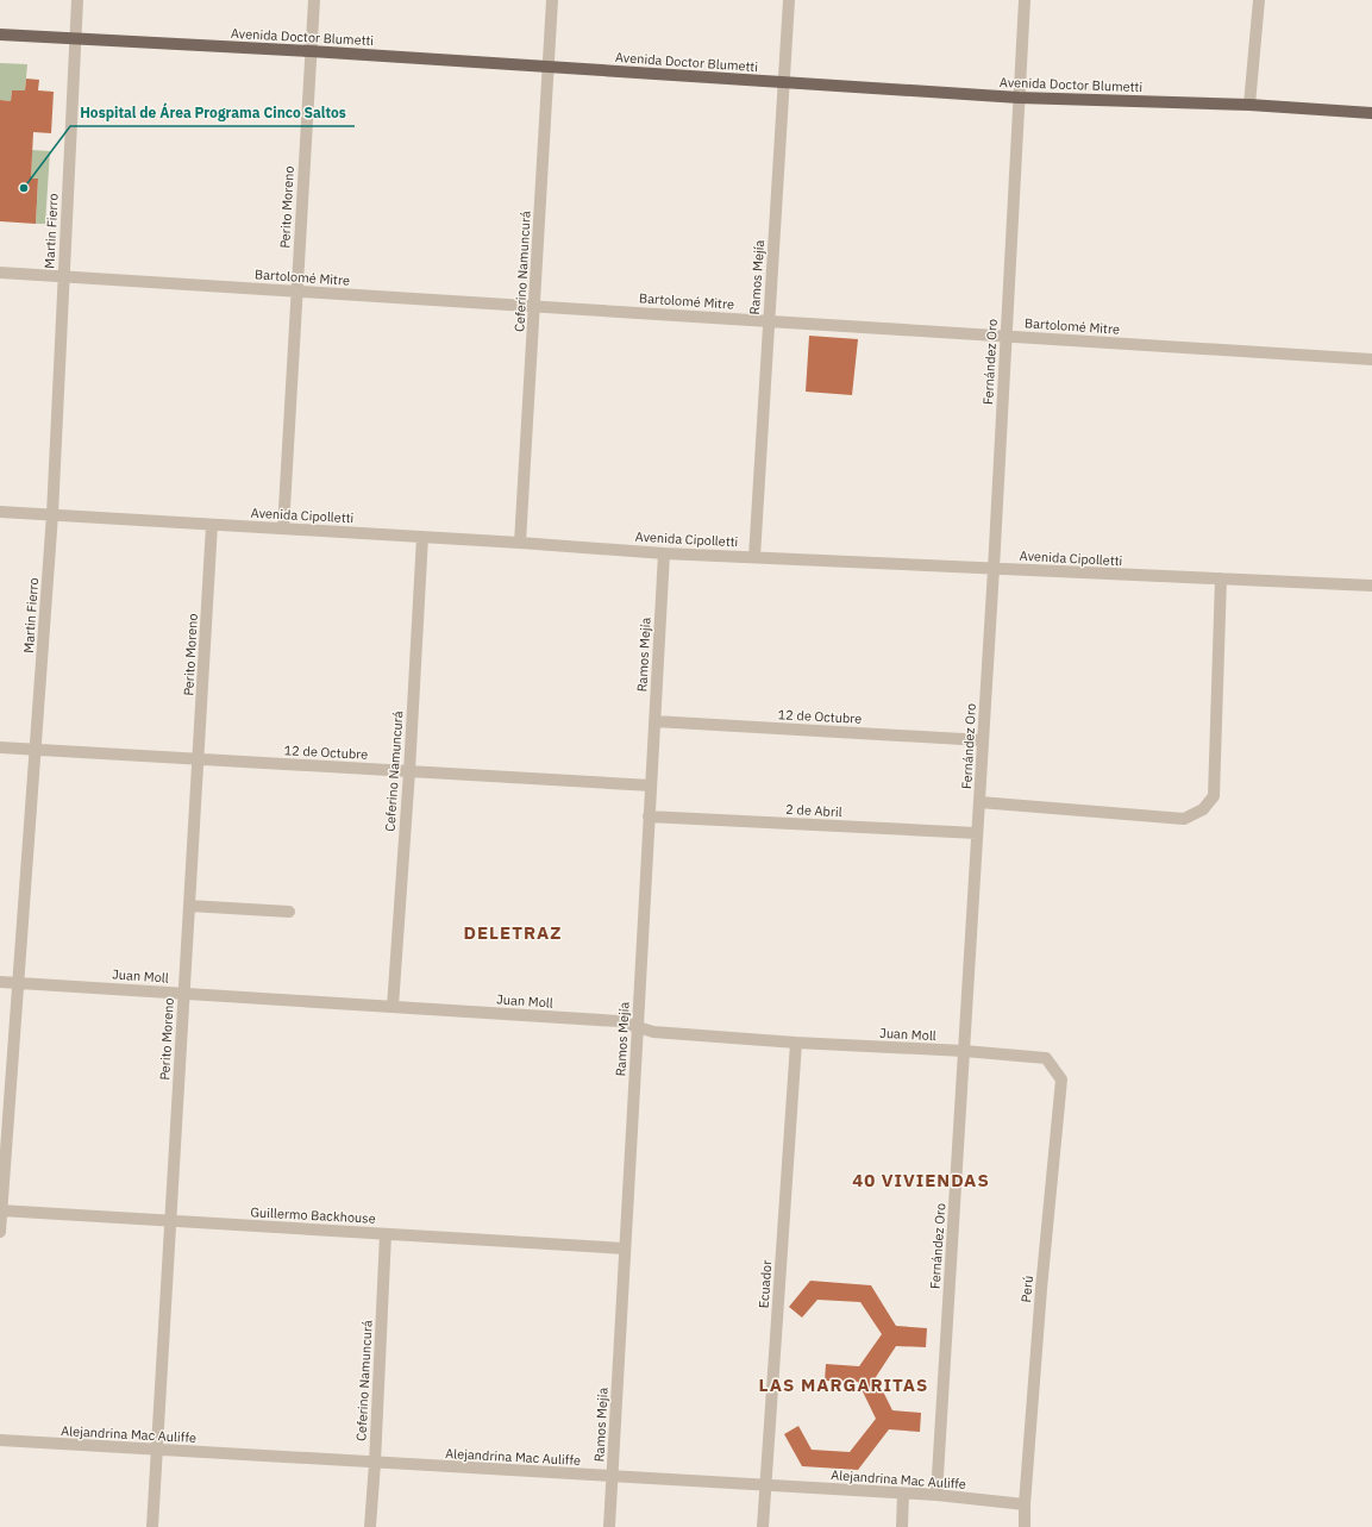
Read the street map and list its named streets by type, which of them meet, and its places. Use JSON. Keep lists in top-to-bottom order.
{
  "streets": {
    "main road": ["Avenida Doctor Blumetti"],
    "street": [
      "Perito Moreno",
      "Martin Fierro",
      "Ceferino Namuncurá",
      "Bartolomé Mitre",
      "Ramos Mejía",
      "Fernández Oro",
      "Avenida Cipolletti",
      "12 de Octubre",
      "2 de Abril",
      "Juan Moll",
      "Guillermo Backhouse",
      "Ecuador",
      "Perú",
      "Alejandrina Mac Auliffe"
    ]
  },
  "crossings": [
    ["Avenida Doctor Blumetti", "Perito Moreno"],
    ["Avenida Doctor Blumetti", "Martin Fierro"],
    ["Avenida Doctor Blumetti", "Ceferino Namuncurá"],
    ["Avenida Doctor Blumetti", "Ramos Mejía"],
    ["Avenida Doctor Blumetti", "Fernández Oro"],
    ["Perito Moreno", "Bartolomé Mitre"],
    ["Perito Moreno", "Avenida Cipolletti"],
    ["Perito Moreno", "12 de Octubre"],
    ["Perito Moreno", "Juan Moll"],
    ["Perito Moreno", "Guillermo Backhouse"],
    ["Perito Moreno", "Alejandrina Mac Auliffe"],
    ["Martin Fierro", "Bartolomé Mitre"],
    ["Martin Fierro", "Avenida Cipolletti"],
    ["Martin Fierro", "12 de Octubre"],
    ["Martin Fierro", "Juan Moll"],
    ["Martin Fierro", "Guillermo Backhouse"],
    ["Ceferino Namuncurá", "Bartolomé Mitre"],
    ["Ceferino Namuncurá", "Avenida Cipolletti"],
    ["Ceferino Namuncurá", "12 de Octubre"],
    ["Ceferino Namuncurá", "Juan Moll"],
    ["Ceferino Namuncurá", "Guillermo Backhouse"],
    ["Ceferino Namuncurá", "Alejandrina Mac Auliffe"],
    ["Bartolomé Mitre", "Ramos Mejía"],
    ["Bartolomé Mitre", "Fernández Oro"],
    ["Ramos Mejía", "Avenida Cipolletti"],
    ["Ramos Mejía", "12 de Octubre"],
    ["Ramos Mejía", "2 de Abril"],
    ["Ramos Mejía", "Juan Moll"],
    ["Ramos Mejía", "Guillermo Backhouse"],
    ["Ramos Mejía", "Alejandrina Mac Auliffe"],
    ["Fernández Oro", "Avenida Cipolletti"],
    ["Fernández Oro", "12 de Octubre"],
    ["Fernández Oro", "2 de Abril"],
    ["Fernández Oro", "Juan Moll"],
    ["Fernández Oro", "Alejandrina Mac Auliffe"],
    ["Juan Moll", "Ecuador"],
    ["Juan Moll", "Perú"],
    ["Ecuador", "Alejandrina Mac Auliffe"],
    ["Perú", "Alejandrina Mac Auliffe"]
  ],
  "districts": ["DELETRAZ", "40 VIVIENDAS", "LAS MARGARITAS"],
  "places": ["Hospital de Área Programa Cinco Saltos"]
}
